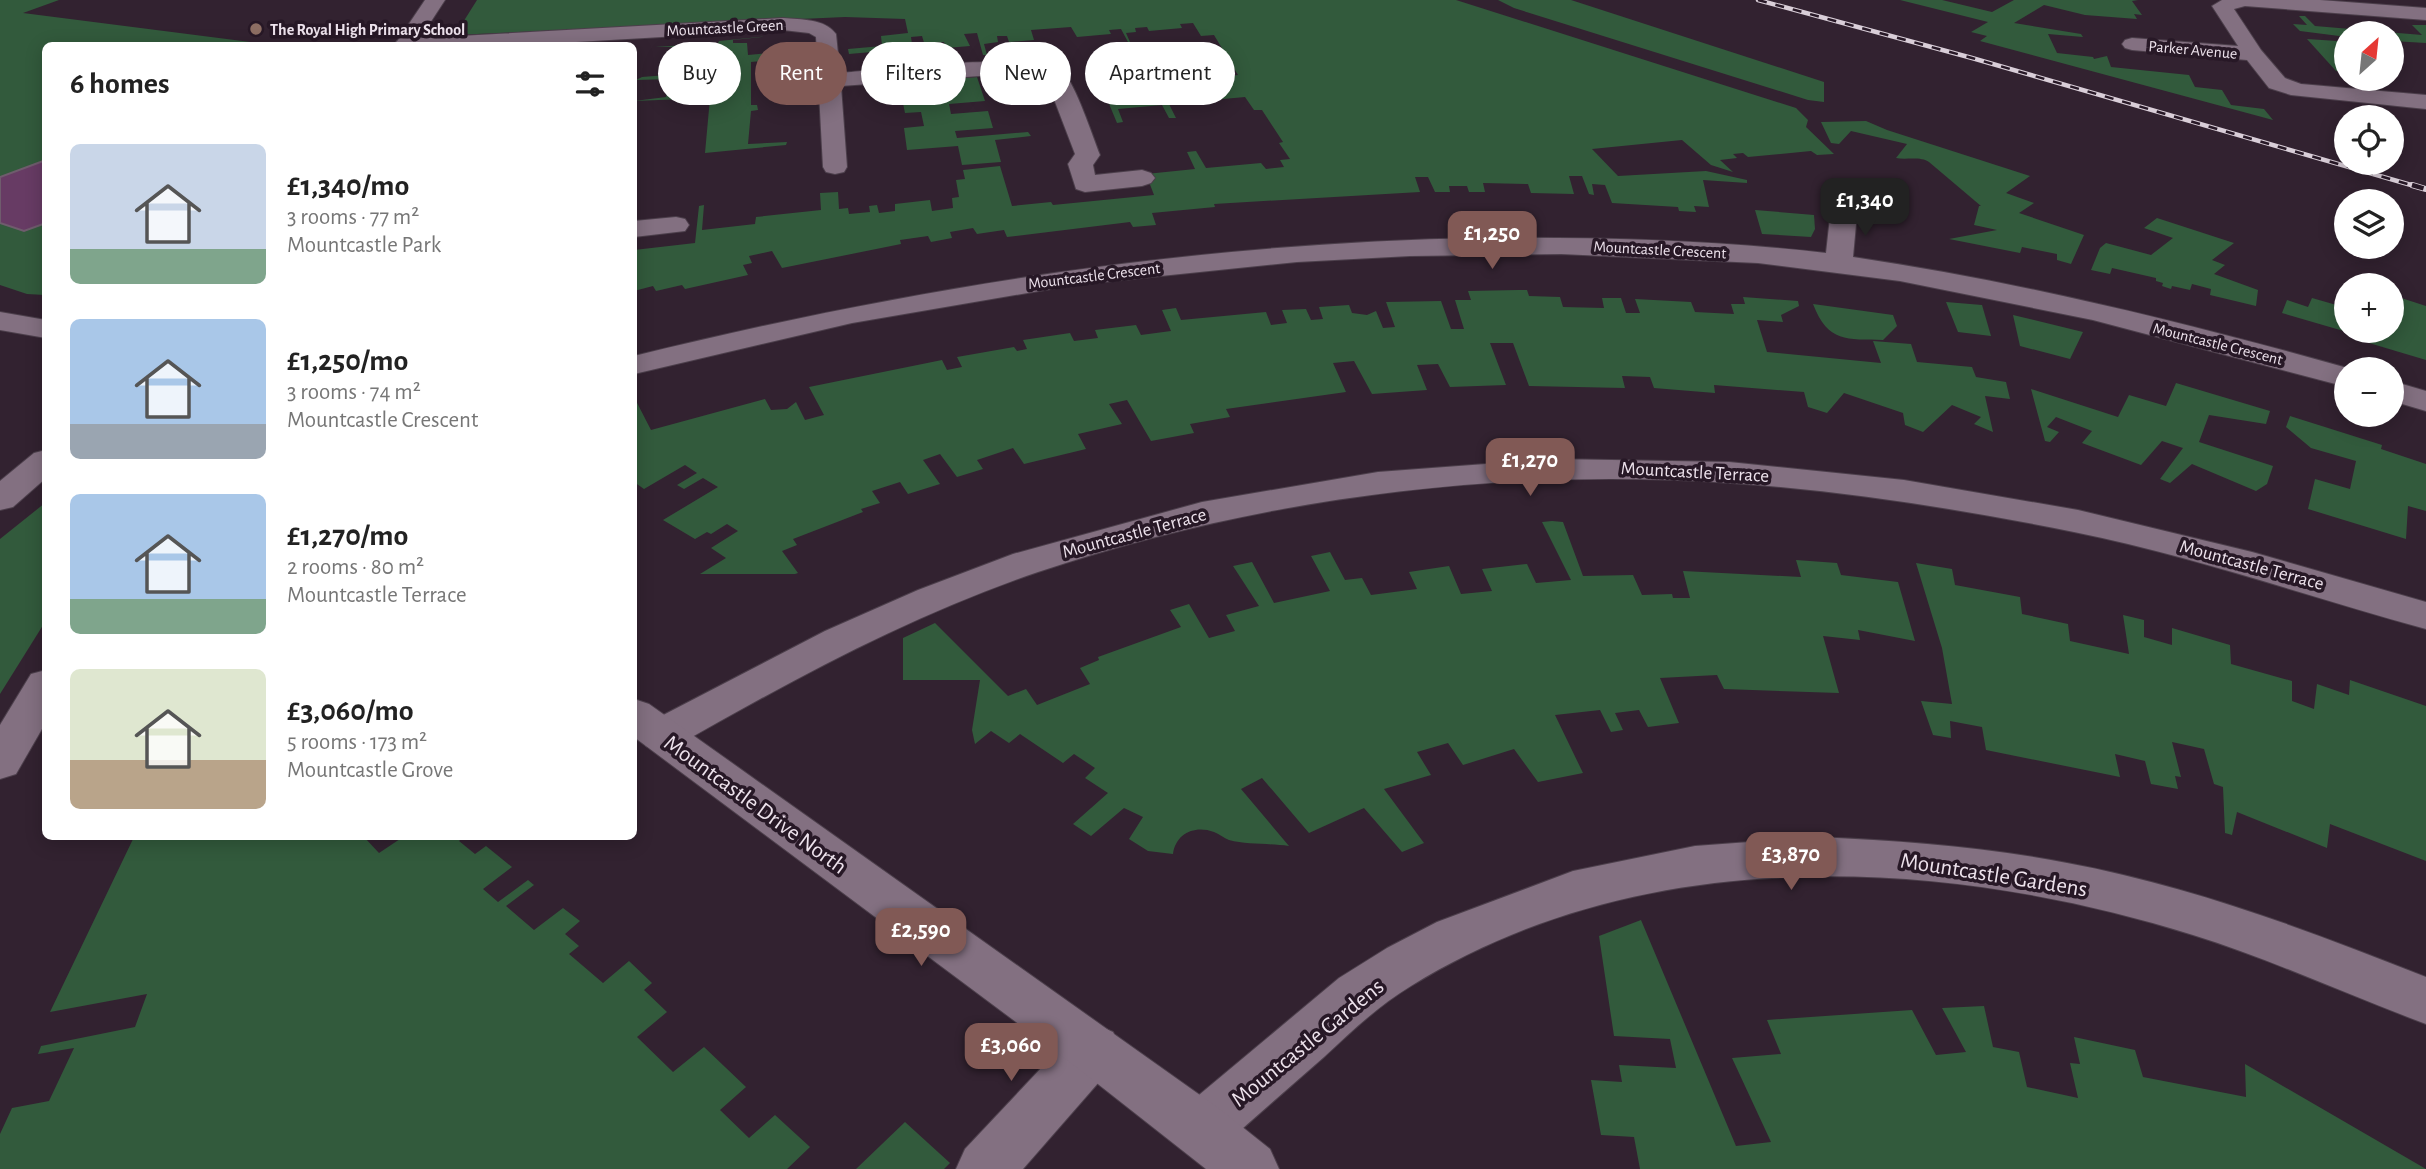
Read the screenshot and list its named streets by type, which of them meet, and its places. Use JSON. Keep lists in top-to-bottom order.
{
  "streets": {
    "street": [
      "Mountcastle Green",
      "Parker Avenue",
      "Mountcastle Crescent",
      "Mountcastle Terrace",
      "Mountcastle Drive North",
      "Mountcastle Gardens"
    ]
  },
  "crossings": [
    ["Mountcastle Terrace", "Mountcastle Drive North"],
    ["Mountcastle Drive North", "Mountcastle Gardens"]
  ],
  "places": ["The Royal High Primary School"],
  "north": "top right",
  "page": {
    "map_buttons": ["+", "−"],
    "chip": [
      "Buy",
      "Rent",
      "Filters",
      "New",
      "Apartment"
    ],
    "heading": "6 homes",
    "list": [
      {
        "name": "£1,340/mo",
        "note": "3 rooms · 77 m² · Mountcastle Park"
      },
      {
        "name": "£1,250/mo",
        "note": "3 rooms · 74 m² · Mountcastle Crescent"
      },
      {
        "name": "£1,270/mo",
        "note": "2 rooms · 80 m² · Mountcastle Terrace"
      },
      {
        "name": "£3,060/mo",
        "note": "5 rooms · 173 m² · Mountcastle Grove"
      }
    ],
    "price": [
      "£1,340",
      "£1,250",
      "£1,270",
      "£3,870",
      "£2,590",
      "£3,060"
    ]
  }
}
